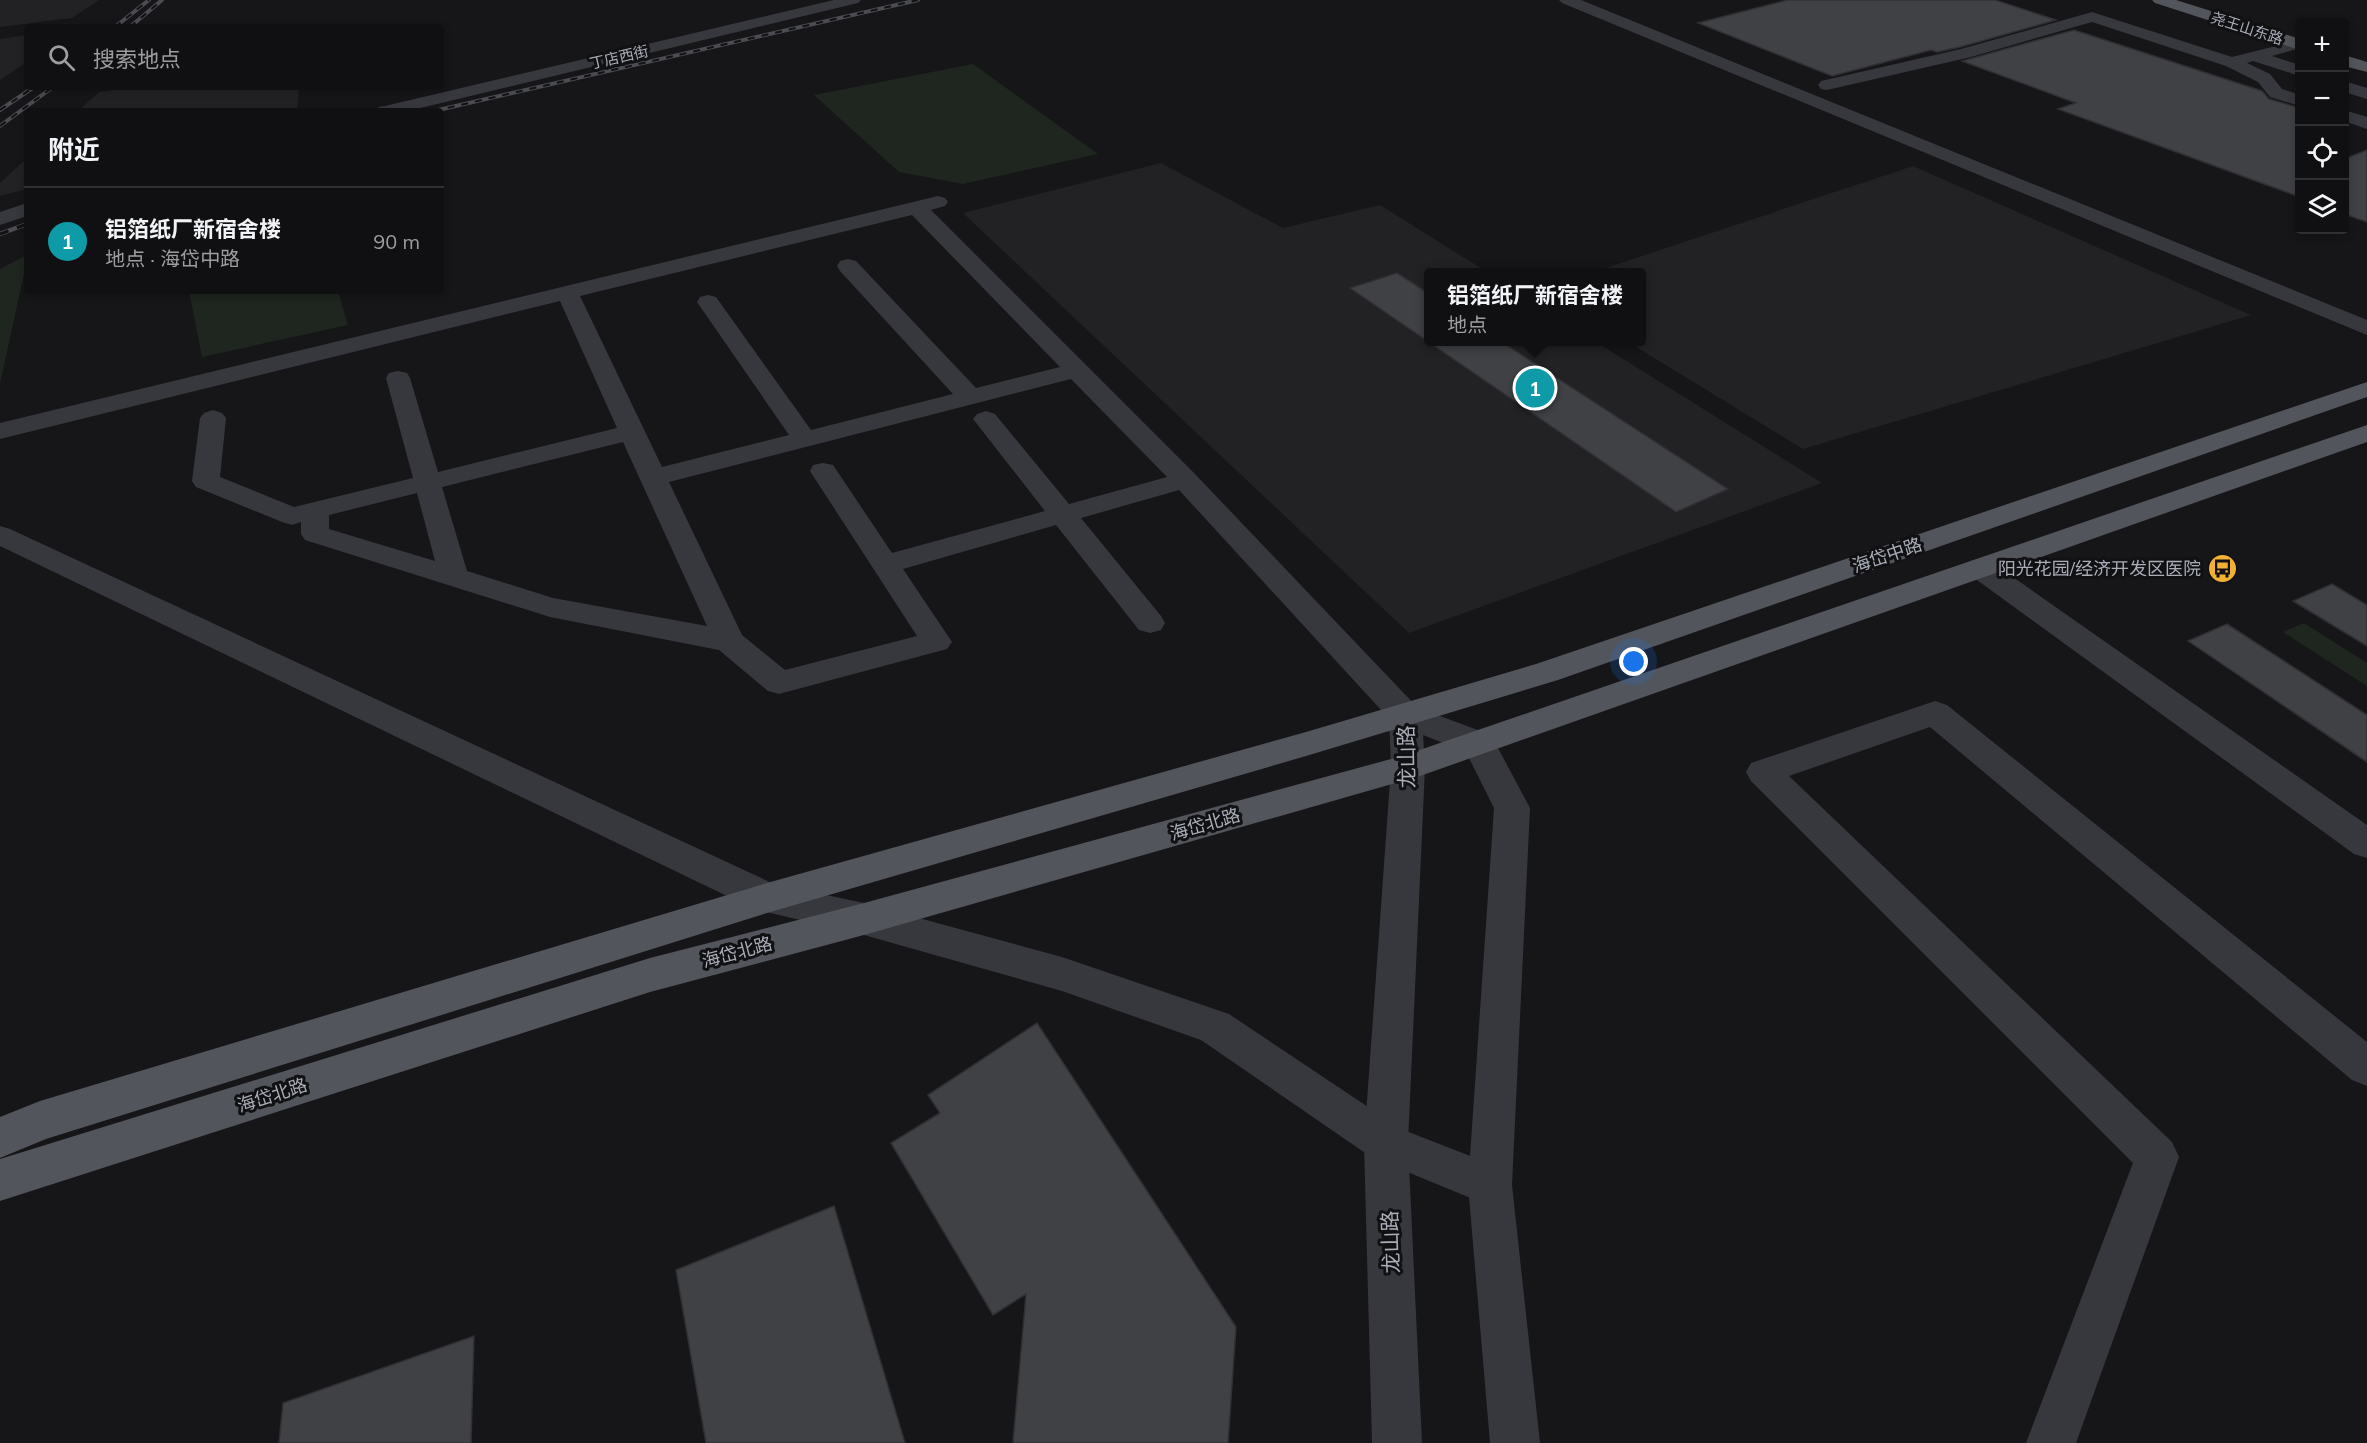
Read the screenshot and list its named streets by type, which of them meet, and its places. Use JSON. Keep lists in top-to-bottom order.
{
  "streets": {
    "main road": ["尧王山东路", "海岱中路", "海岱北路"],
    "street": ["丁店西街", "龙山路"]
  },
  "crossings": [
    ["海岱中路", "龙山路"],
    ["龙山路", "海岱北路"]
  ],
  "places": {
    "bus stop": ["阳光花园/经济开发区医院"]
  },
  "page": {
    "map_buttons": ["+", "−"],
    "search": "搜索地点",
    "heading": "附近",
    "list": [
      {
        "mark": "1",
        "name": "铝箔纸厂新宿舍楼",
        "note": "地点 · 海岱中路",
        "value": "90 m"
      }
    ],
    "popup": ["铝箔纸厂新宿舍楼", "地点"],
    "pins": "1"
  }
}
